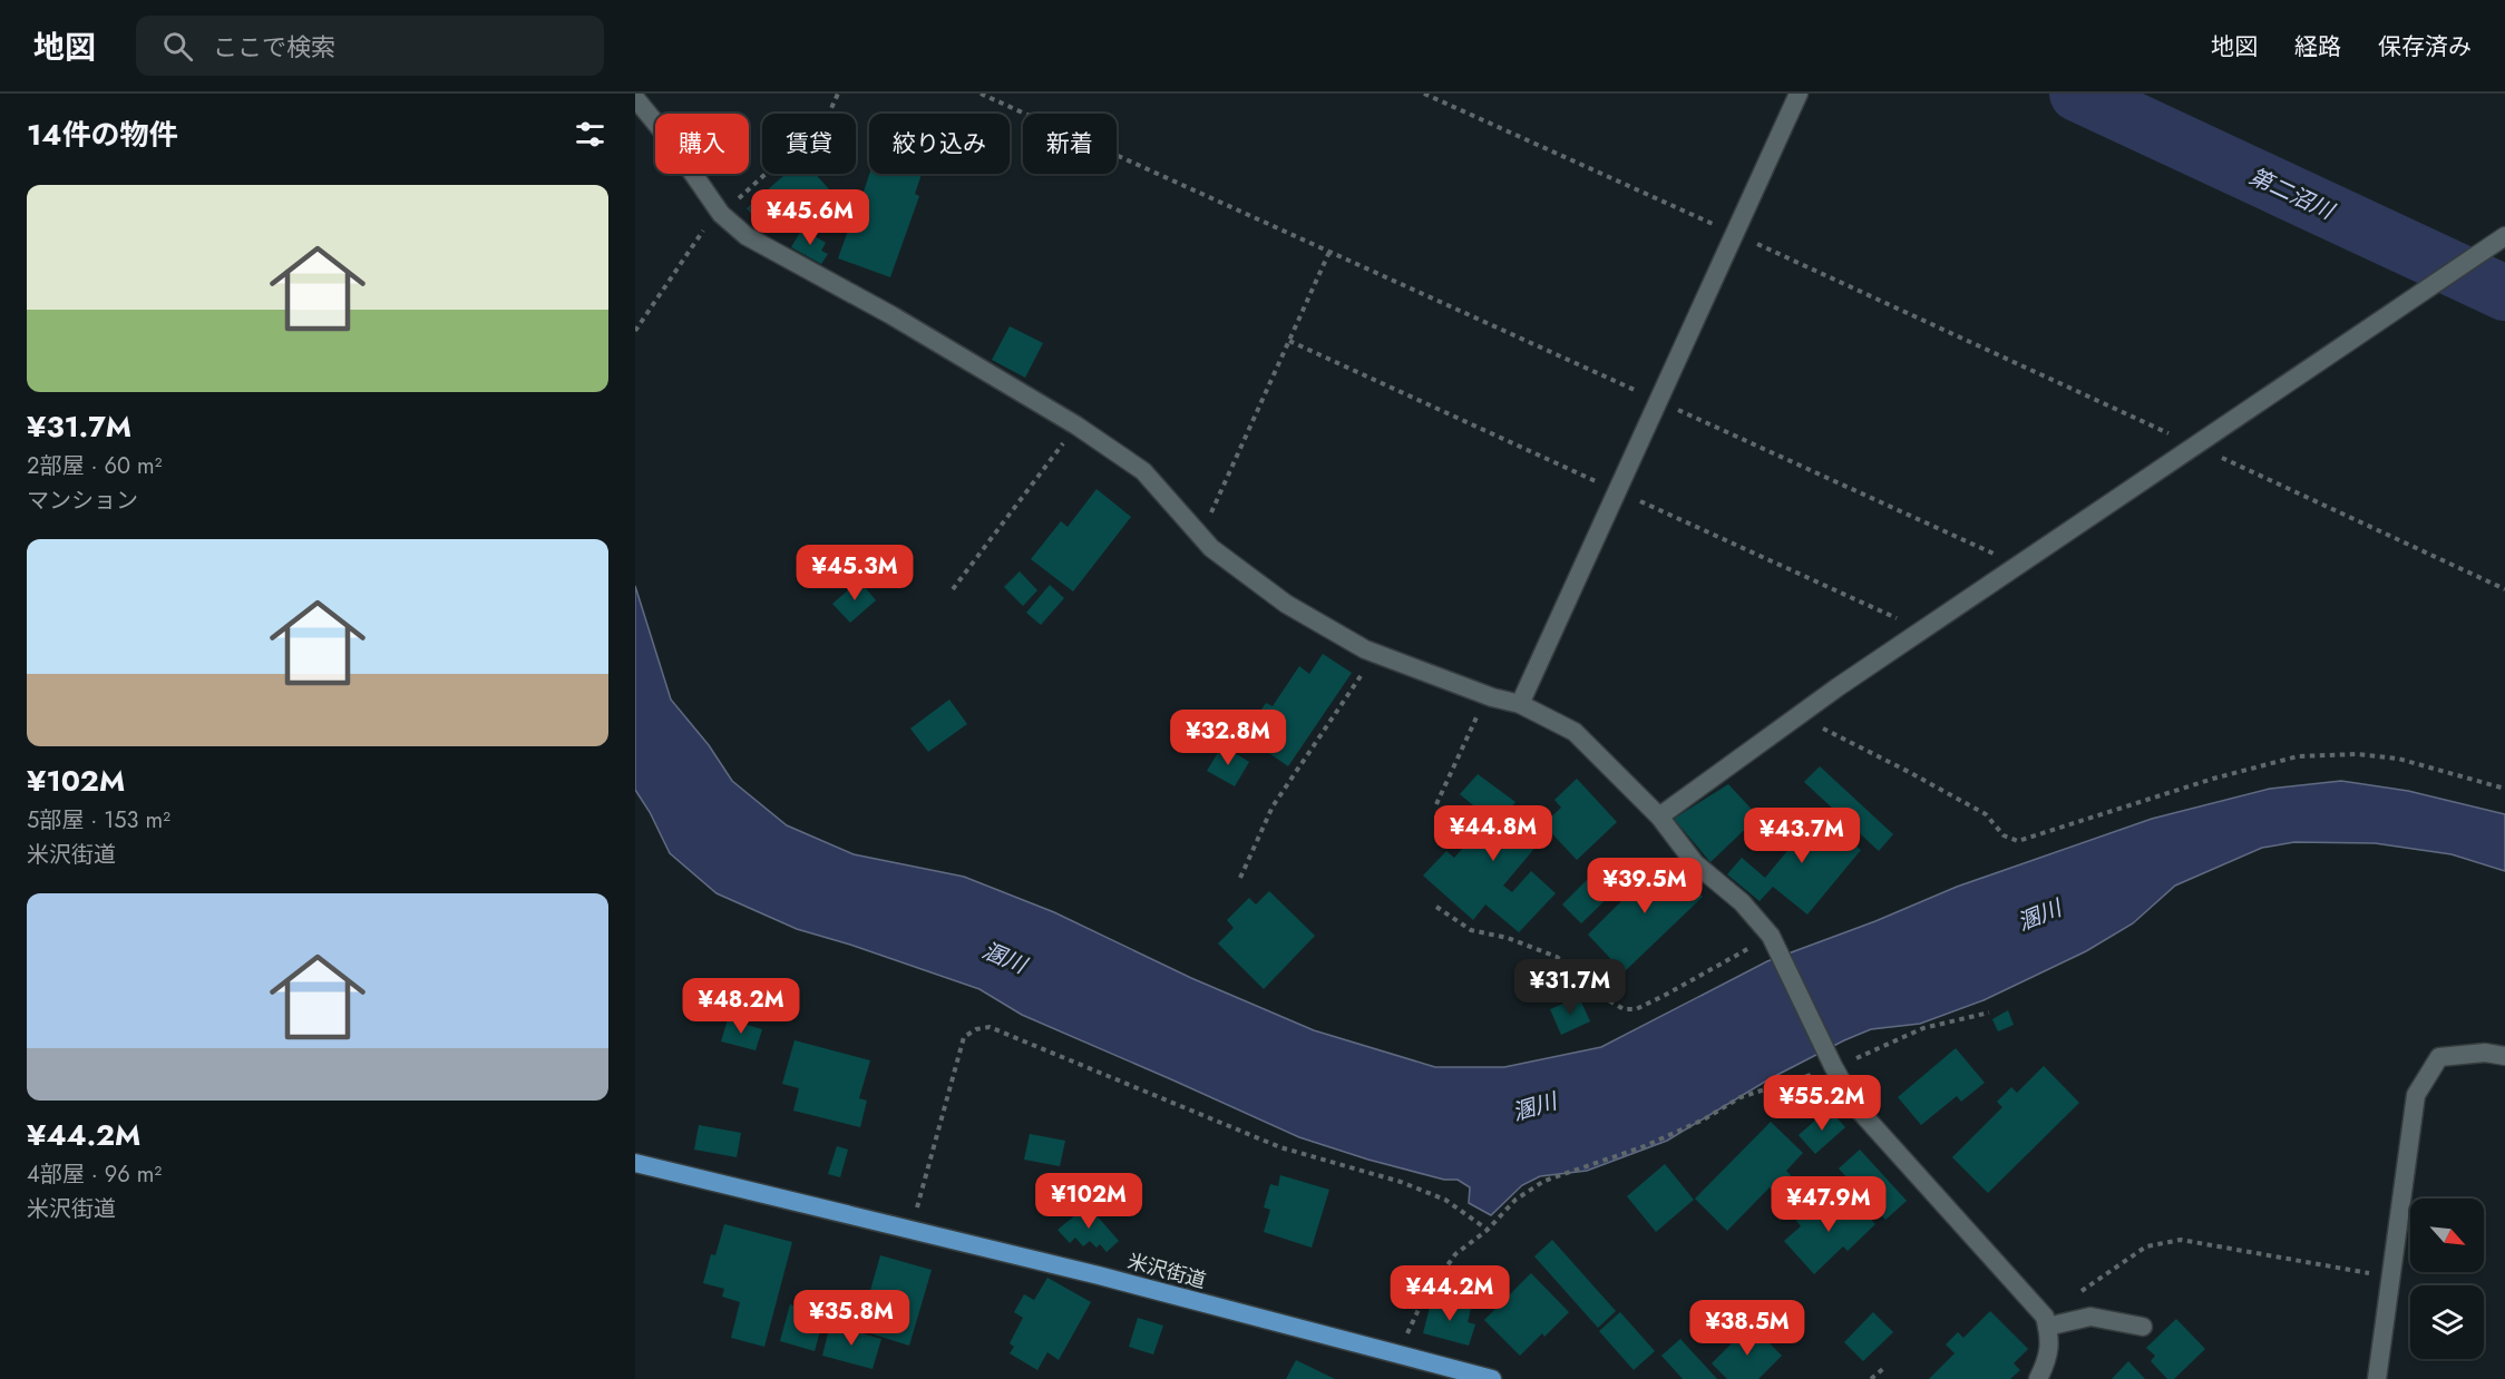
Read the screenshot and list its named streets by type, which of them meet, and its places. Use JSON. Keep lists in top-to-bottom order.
{
  "streets": {
    "highway": ["米沢街道"]
  },
  "water": ["第二沼川", "溷川"],
  "north": "bottom right",
  "page": {
    "header": "地図",
    "search": "ここで検索",
    "nav": ["地図", "経路", "保存済み"],
    "heading": "14件の物件",
    "chip": [
      "購入",
      "賃貸",
      "絞り込み",
      "新着"
    ],
    "list": [
      {
        "name": "¥31.7M",
        "note": "2部屋 · 60 m² · マンション"
      },
      {
        "name": "¥102M",
        "note": "5部屋 · 153 m² · 米沢街道"
      },
      {
        "name": "¥44.2M",
        "note": "4部屋 · 96 m² · 米沢街道"
      }
    ],
    "price": [
      "¥45.6M",
      "¥45.3M",
      "¥32.8M",
      "¥44.8M",
      "¥43.7M",
      "¥39.5M",
      "¥31.7M",
      "¥48.2M",
      "¥55.2M",
      "¥102M",
      "¥47.9M",
      "¥44.2M",
      "¥35.8M",
      "¥38.5M"
    ]
  }
}
